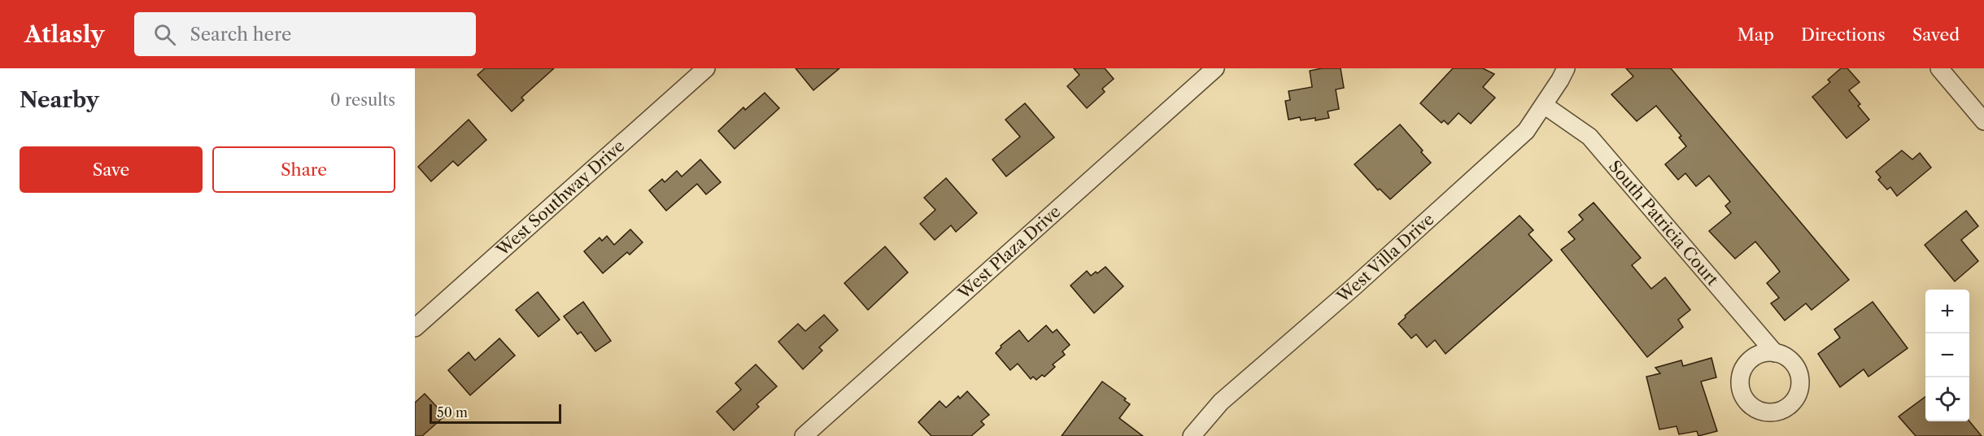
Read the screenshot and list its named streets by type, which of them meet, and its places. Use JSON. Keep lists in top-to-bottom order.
{
  "streets": {
    "street": [
      "West Southway Drive",
      "South Patricia Court",
      "West Plaza Drive",
      "West Villa Drive"
    ]
  },
  "crossings": [
    ["South Patricia Court", "West Villa Drive"]
  ],
  "scale_bar": "50 m",
  "page": {
    "header": "Atlasly",
    "search": "Search here",
    "nav": ["Map", "Directions", "Saved"],
    "heading": ["Nearby", "0 results"],
    "buttons": ["Save", "Share"],
    "map_buttons": ["+", "−"],
    "scale": "50 m"
  }
}
